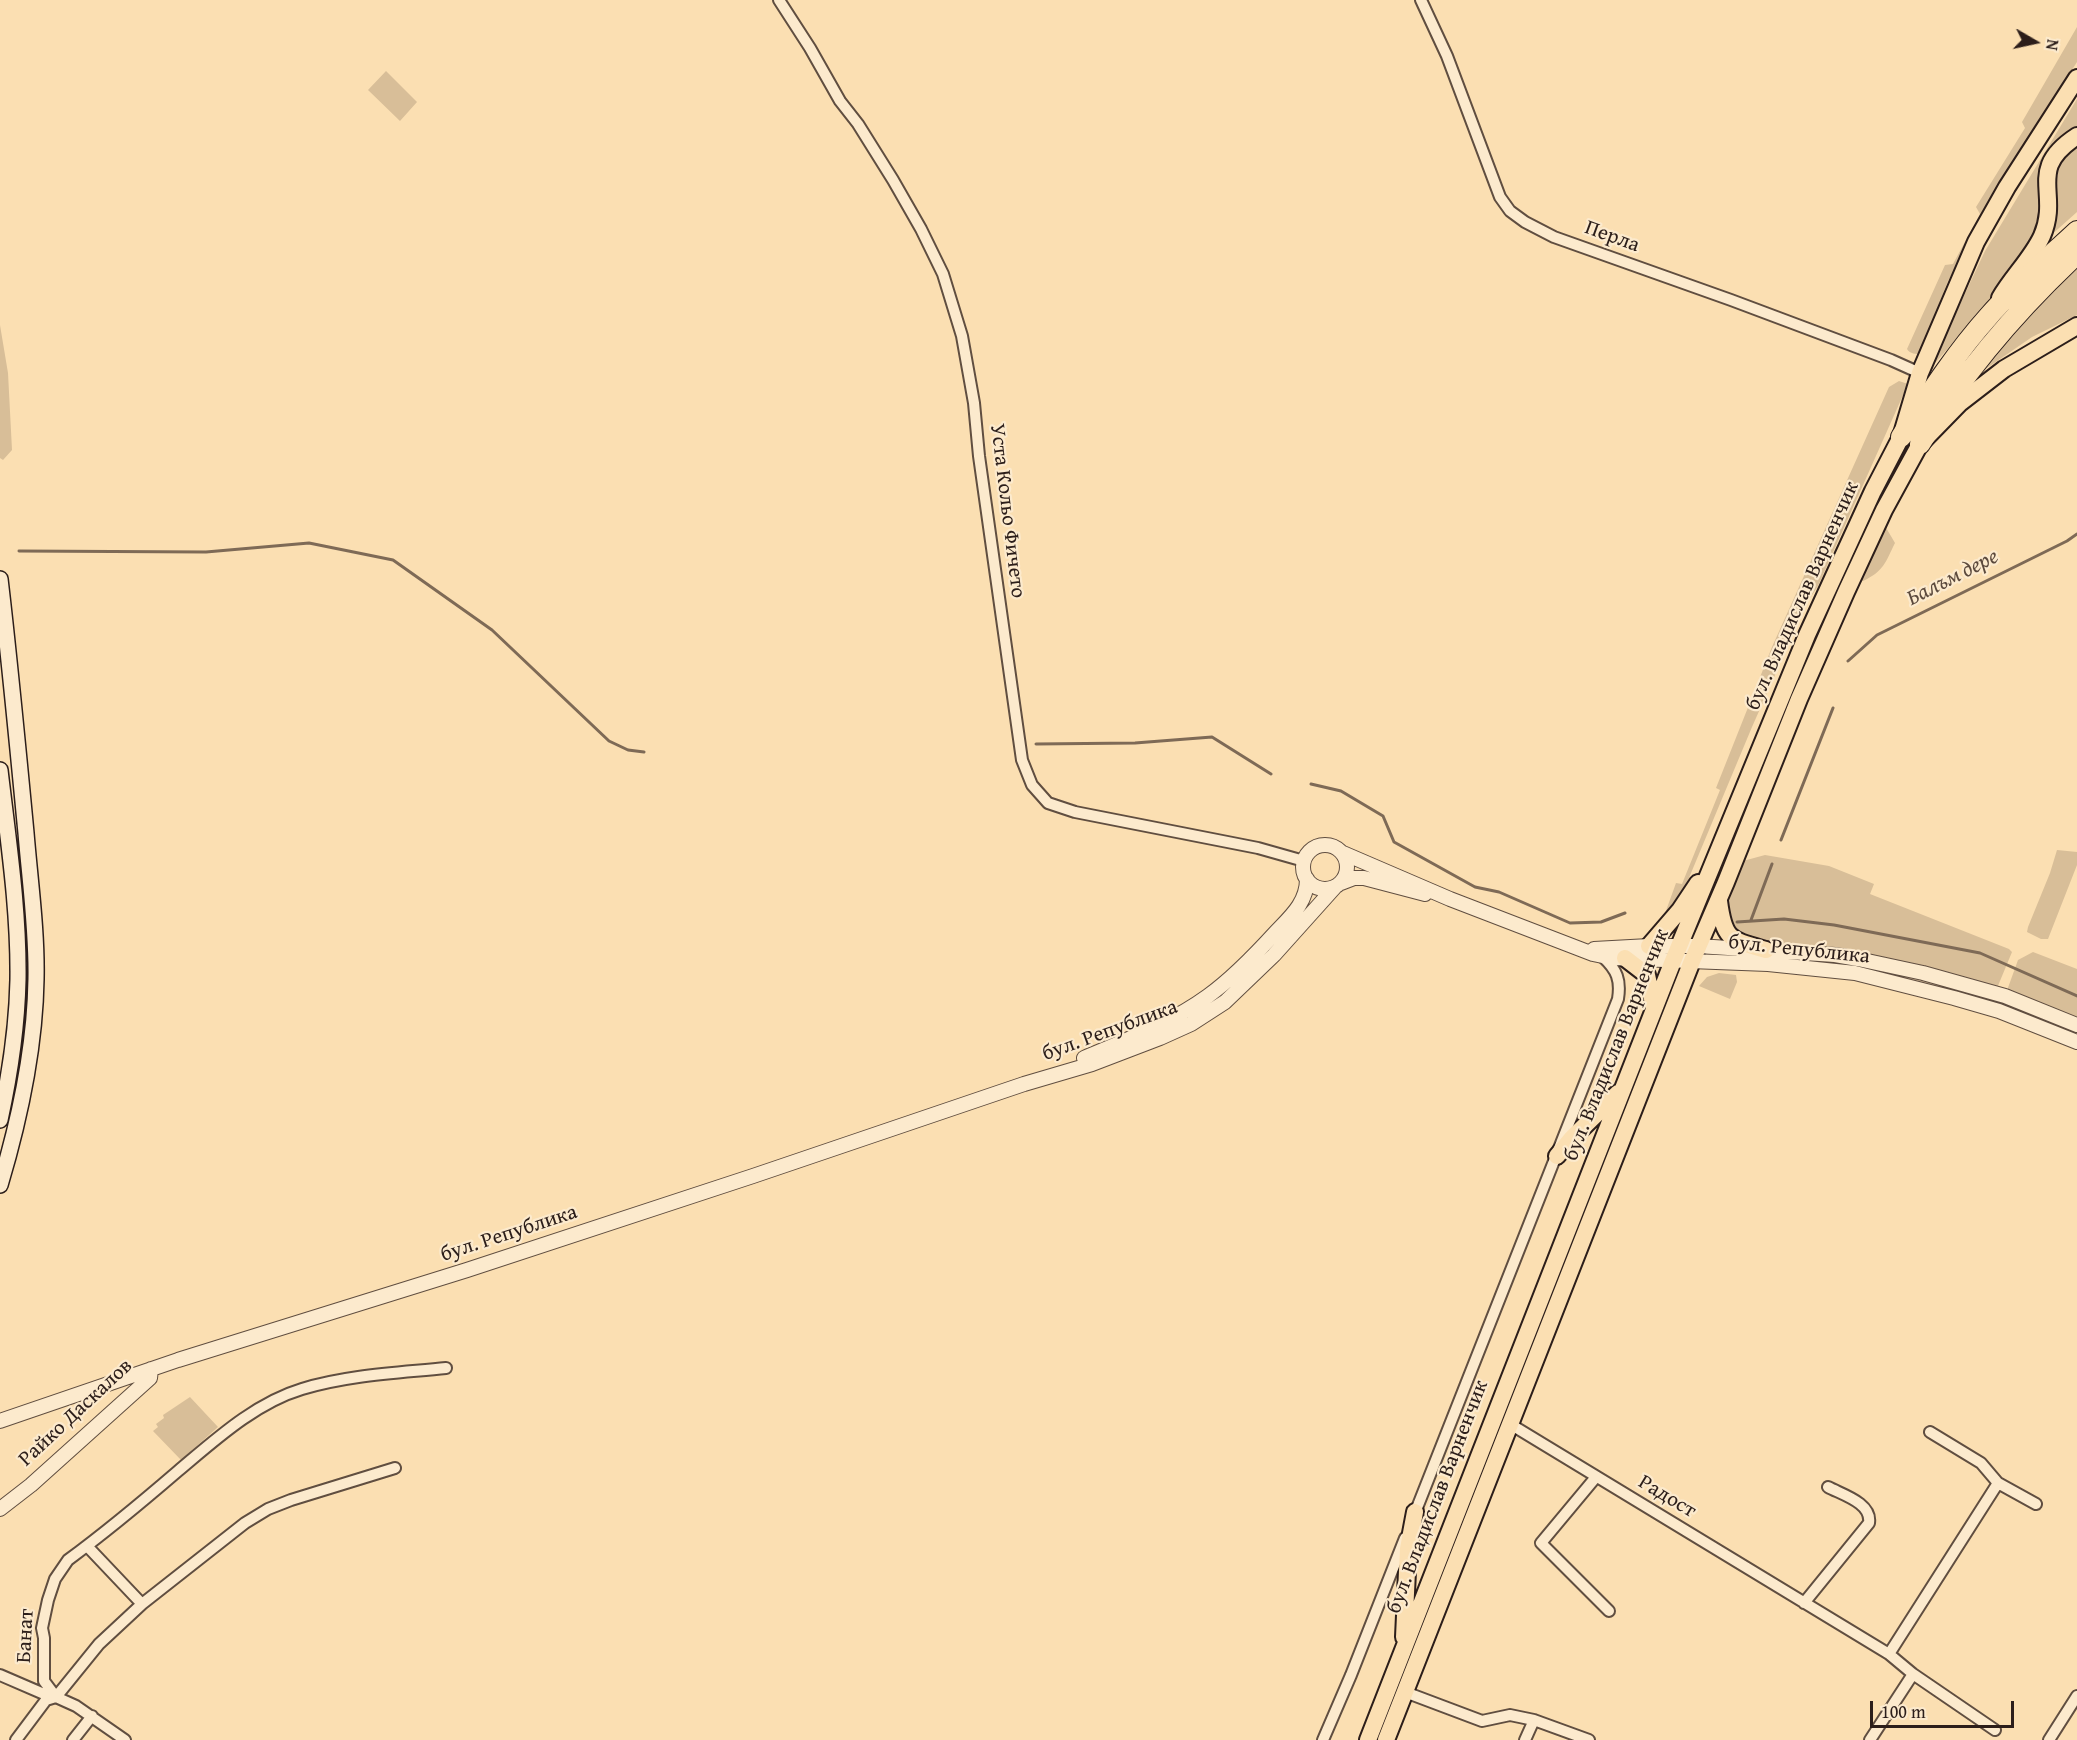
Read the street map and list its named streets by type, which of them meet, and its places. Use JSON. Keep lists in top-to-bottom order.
{
  "streets": {
    "main road": ["бул. Владислав Варненчик"],
    "street": [
      "Перла",
      "Уста Кольо Фичето",
      "бул. Република",
      "Райко Даскалов",
      "Радост",
      "Банат"
    ]
  },
  "crossings": [
    ["Перла", "бул. Владислав Варненчик"],
    ["Уста Кольо Фичето", "бул. Република"],
    ["бул. Владислав Варненчик", "бул. Република"],
    ["бул. Владислав Варненчик", "Радост"],
    ["бул. Република", "Райко Даскалов"]
  ],
  "water": ["Балъм дере"],
  "scale_bar": "100 m",
  "north": "right"
}
